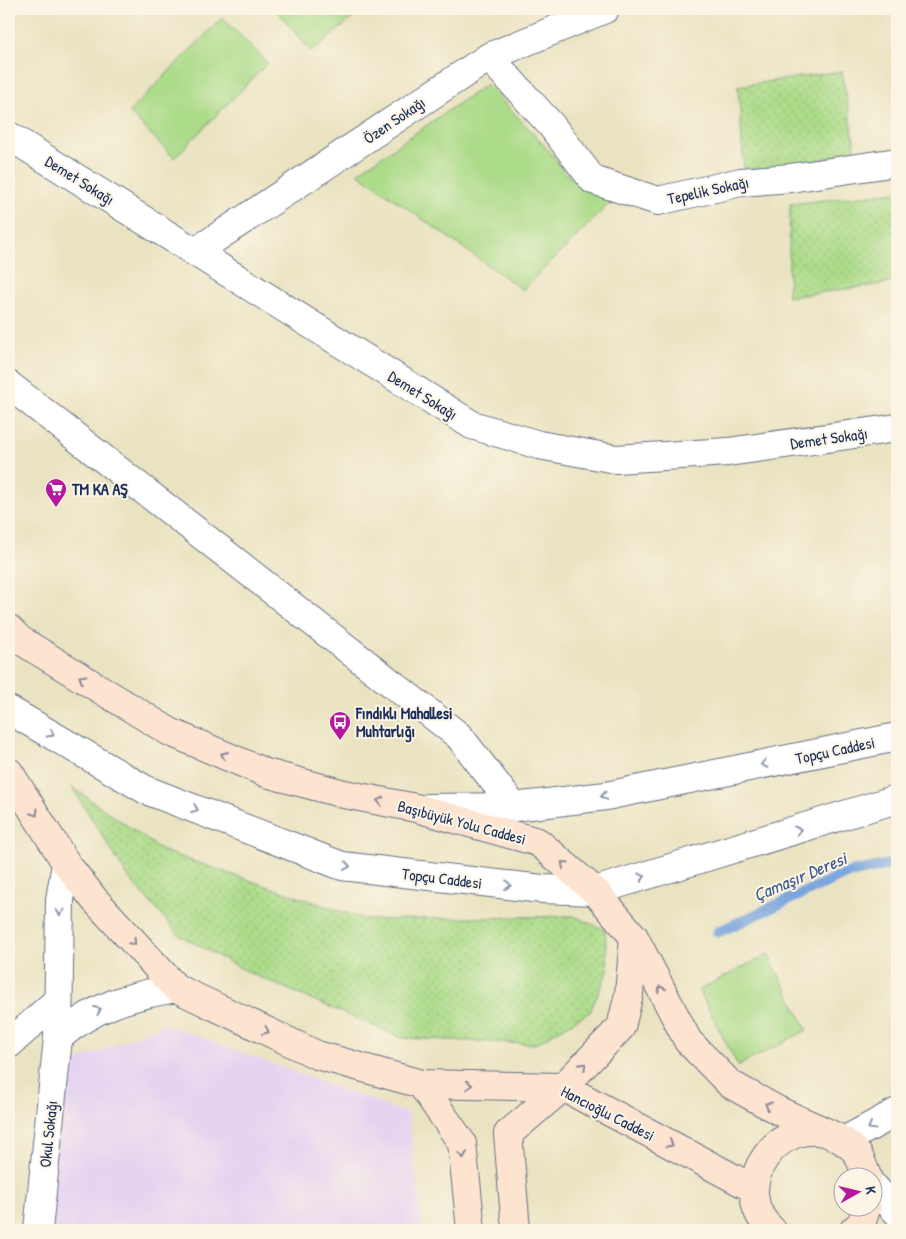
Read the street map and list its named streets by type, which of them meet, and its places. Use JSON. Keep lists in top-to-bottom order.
{
  "streets": {
    "main road": ["Başıbüyük Yolu Caddesi", "Hancıoğlu Caddesi"],
    "street": [
      "Özen Sokağı",
      "Demet Sokağı",
      "Tepelik Sokağı",
      "Topçu Caddesi",
      "Okul Sokağı"
    ]
  },
  "crossings": [
    ["Özen Sokağı", "Demet Sokağı"],
    ["Özen Sokağı", "Tepelik Sokağı"],
    ["Topçu Caddesi", "Başıbüyük Yolu Caddesi"]
  ],
  "one_way": ["Hancıoğlu Caddesi", "Okul Sokağı"],
  "water": ["Çamaşır Deresi"],
  "places": {
    "supermarket": ["TM KA AŞ"],
    "bus stop": ["Fındıklı Mahallesi Muhtarlığı"]
  },
  "north": "right"
}
